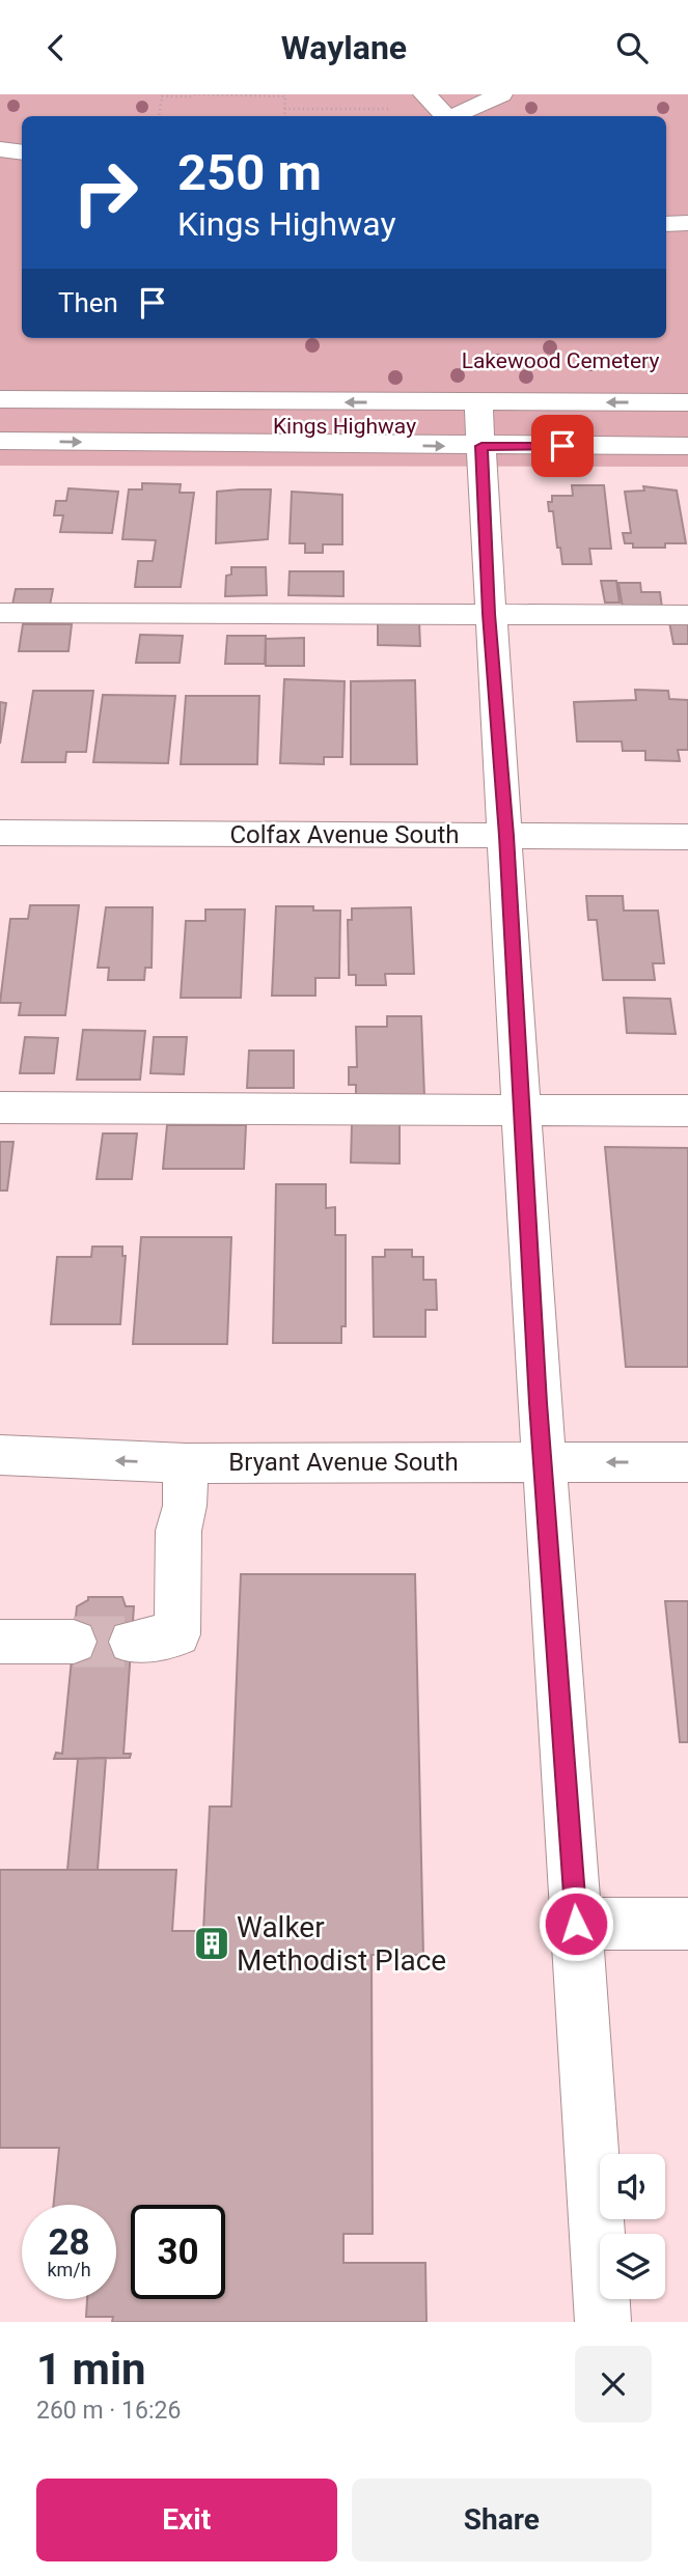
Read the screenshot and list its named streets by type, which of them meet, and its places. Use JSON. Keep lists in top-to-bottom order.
{
  "streets": {
    "street": ["Colfax Avenue South", "Bryant Avenue South"]
  },
  "parks": ["Lakewood Cemetery", "Kings Highway"],
  "places": {
    "building": ["Walker Methodist Place"]
  },
  "page": {
    "header": "Waylane",
    "turn": ["250 m", "Kings Highway"],
    "then": "Then",
    "speed": "28 km/h",
    "limit": "30",
    "heading": ["1 min", "260 m · 16:26"],
    "buttons": ["Exit", "Share"]
  }
}
